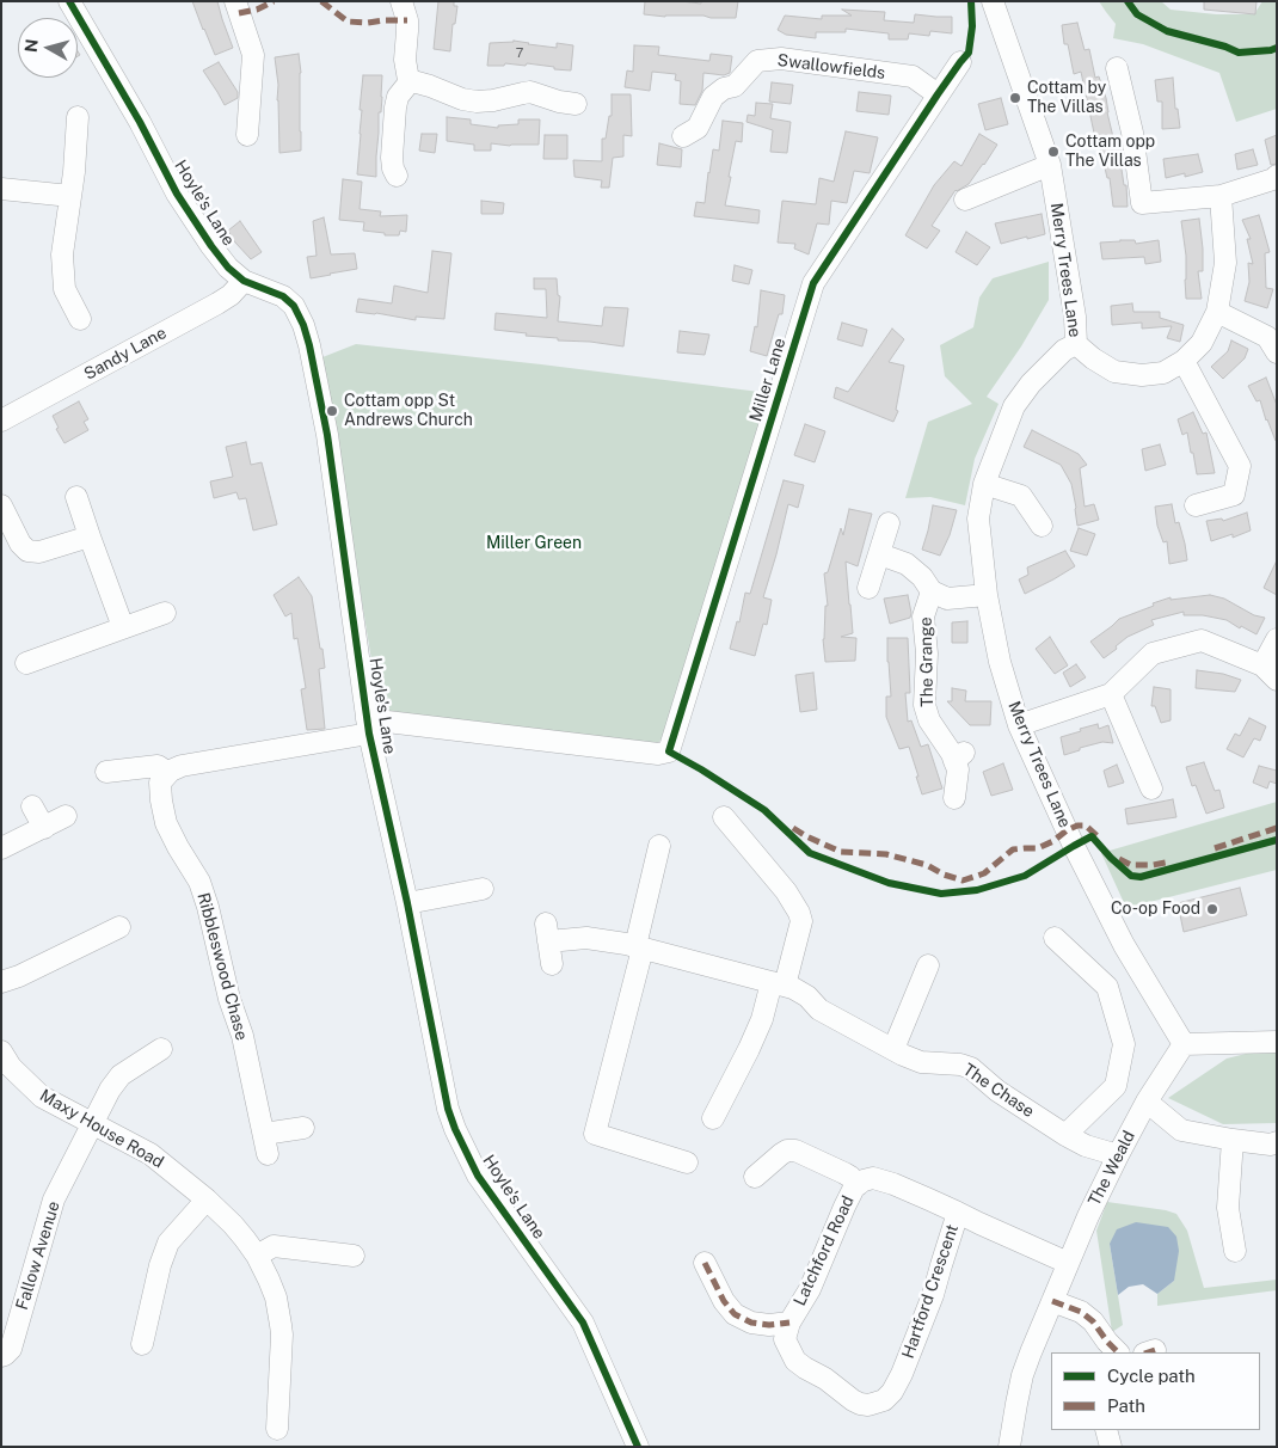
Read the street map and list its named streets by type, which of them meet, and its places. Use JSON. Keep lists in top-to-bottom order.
{
  "streets": {
    "street": [
      "Swallowfields",
      "Hoyle's Lane",
      "Merry Trees Lane",
      "Sandy Lane",
      "Miller Lane",
      "The Grange",
      "Ribbleswood Chase",
      "The Chase",
      "Maxy House Road",
      "The Weald",
      "Latchford Road",
      "Fallow Avenue",
      "Hartford Crescent"
    ]
  },
  "crossings": [
    ["Swallowfields", "Miller Lane"],
    ["Hoyle's Lane", "Sandy Lane"],
    ["Hoyle's Lane", "Miller Lane"],
    ["Merry Trees Lane", "The Grange"],
    ["Merry Trees Lane", "The Weald"],
    ["The Chase", "The Weald"],
    ["Maxy House Road", "Fallow Avenue"],
    ["The Weald", "Latchford Road"],
    ["Latchford Road", "Hartford Crescent"]
  ],
  "parks": ["Miller Green"],
  "places": [
    "Cottam by The Villas",
    "Cottam opp The Villas",
    "Cottam opp St Andrews Church",
    "Co-op Food"
  ],
  "house_numbers": ["7"],
  "legend": ["Cycle path", "Path"],
  "north": "left"
}
